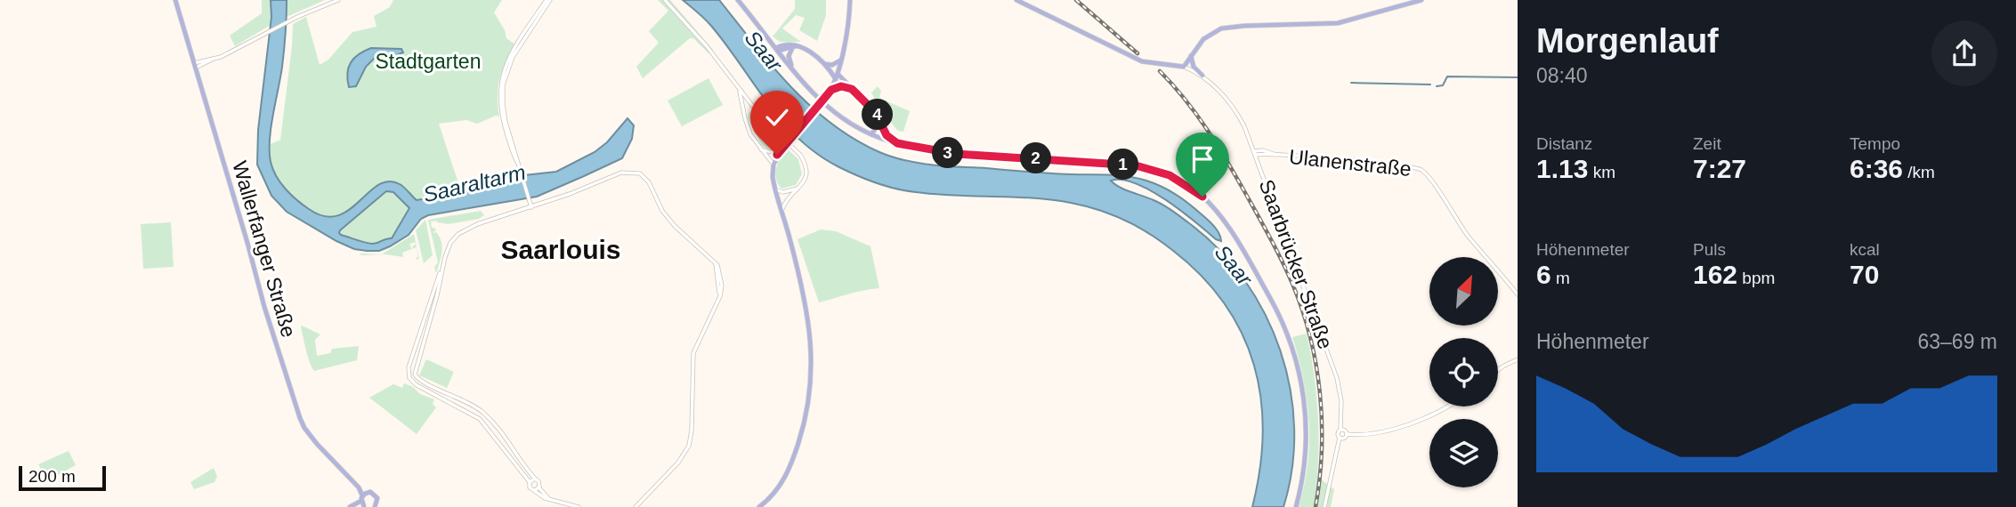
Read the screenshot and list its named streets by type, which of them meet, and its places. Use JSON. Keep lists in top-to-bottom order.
{
  "streets": {
    "main road": ["Wallerfanger Straße"],
    "street": ["Ulanenstraße", "Saarbrücker Straße"]
  },
  "crossings": [
    ["Ulanenstraße", "Saarbrücker Straße"]
  ],
  "districts": ["Saarlouis"],
  "water": ["Saar", "Saaraltarm"],
  "parks": ["Stadtgarten"],
  "scale_bar": "200 m",
  "north": "top right",
  "page": {
    "heading": ["Morgenlauf", "08:40"],
    "pins": [
      "4",
      "3",
      "2",
      "1"
    ],
    "stats": [
      ["Distanz", "1.13 km"],
      ["Zeit", "7:27"],
      ["Tempo", "6:36 /km"],
      ["Höhenmeter", "6 m"],
      ["Puls", "162 bpm"],
      ["kcal", "70"]
    ],
    "chart": ["Höhenmeter", "63–69 m"],
    "scale": "200 m"
  }
}
